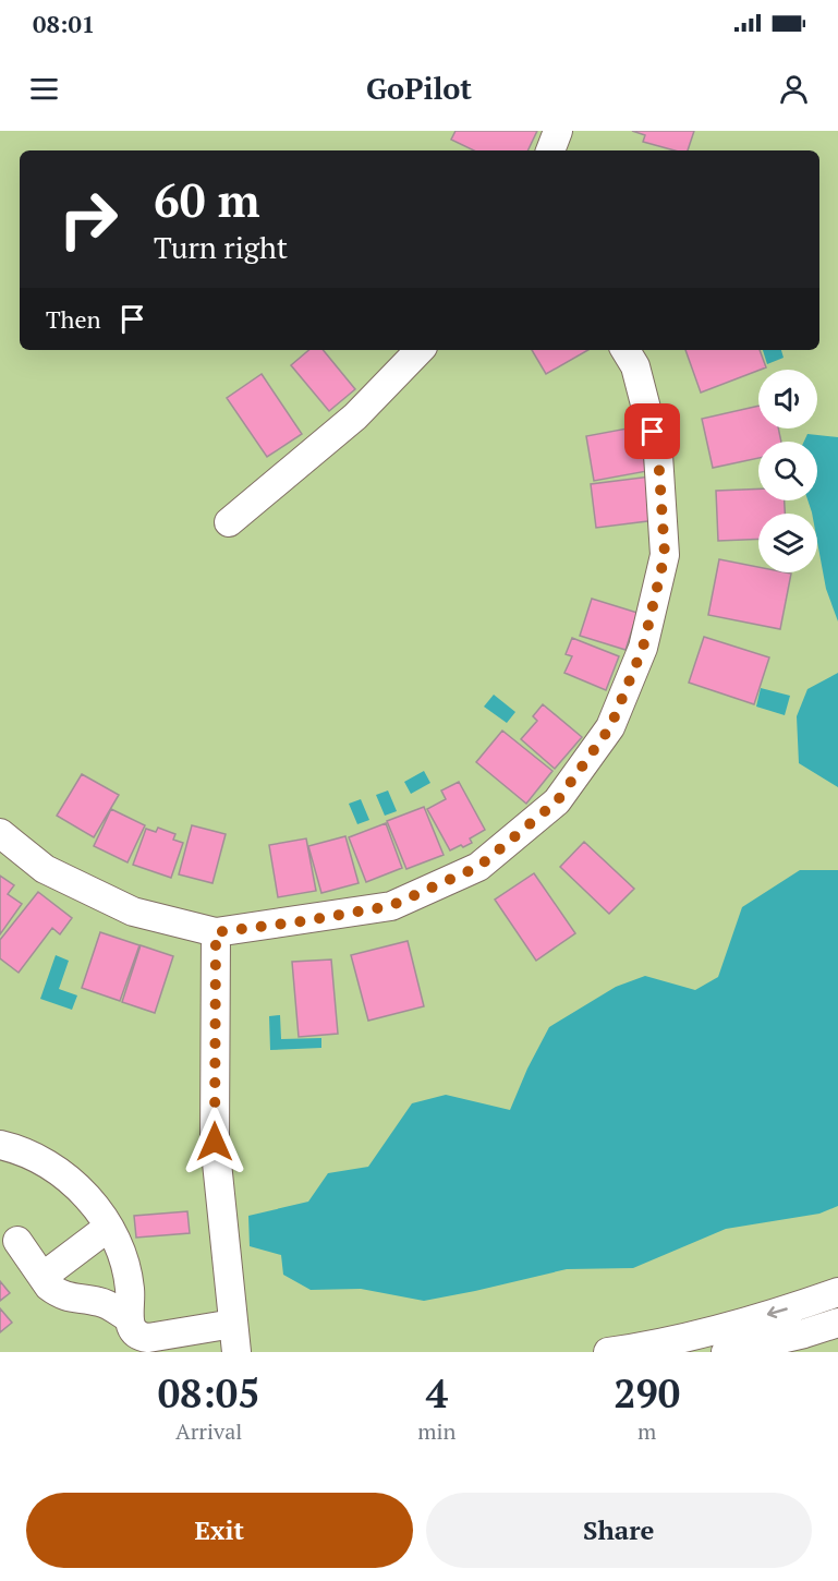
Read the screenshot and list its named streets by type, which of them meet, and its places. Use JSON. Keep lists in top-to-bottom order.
{
  "page": {
    "status": "08:01",
    "header": "GoPilot",
    "turn": ["60 m", "Turn right"],
    "then": "Then",
    "eta": [
      "08:05",
      "Arrival",
      "4",
      "min",
      "290",
      "m"
    ],
    "buttons": ["Exit", "Share"]
  }
}
